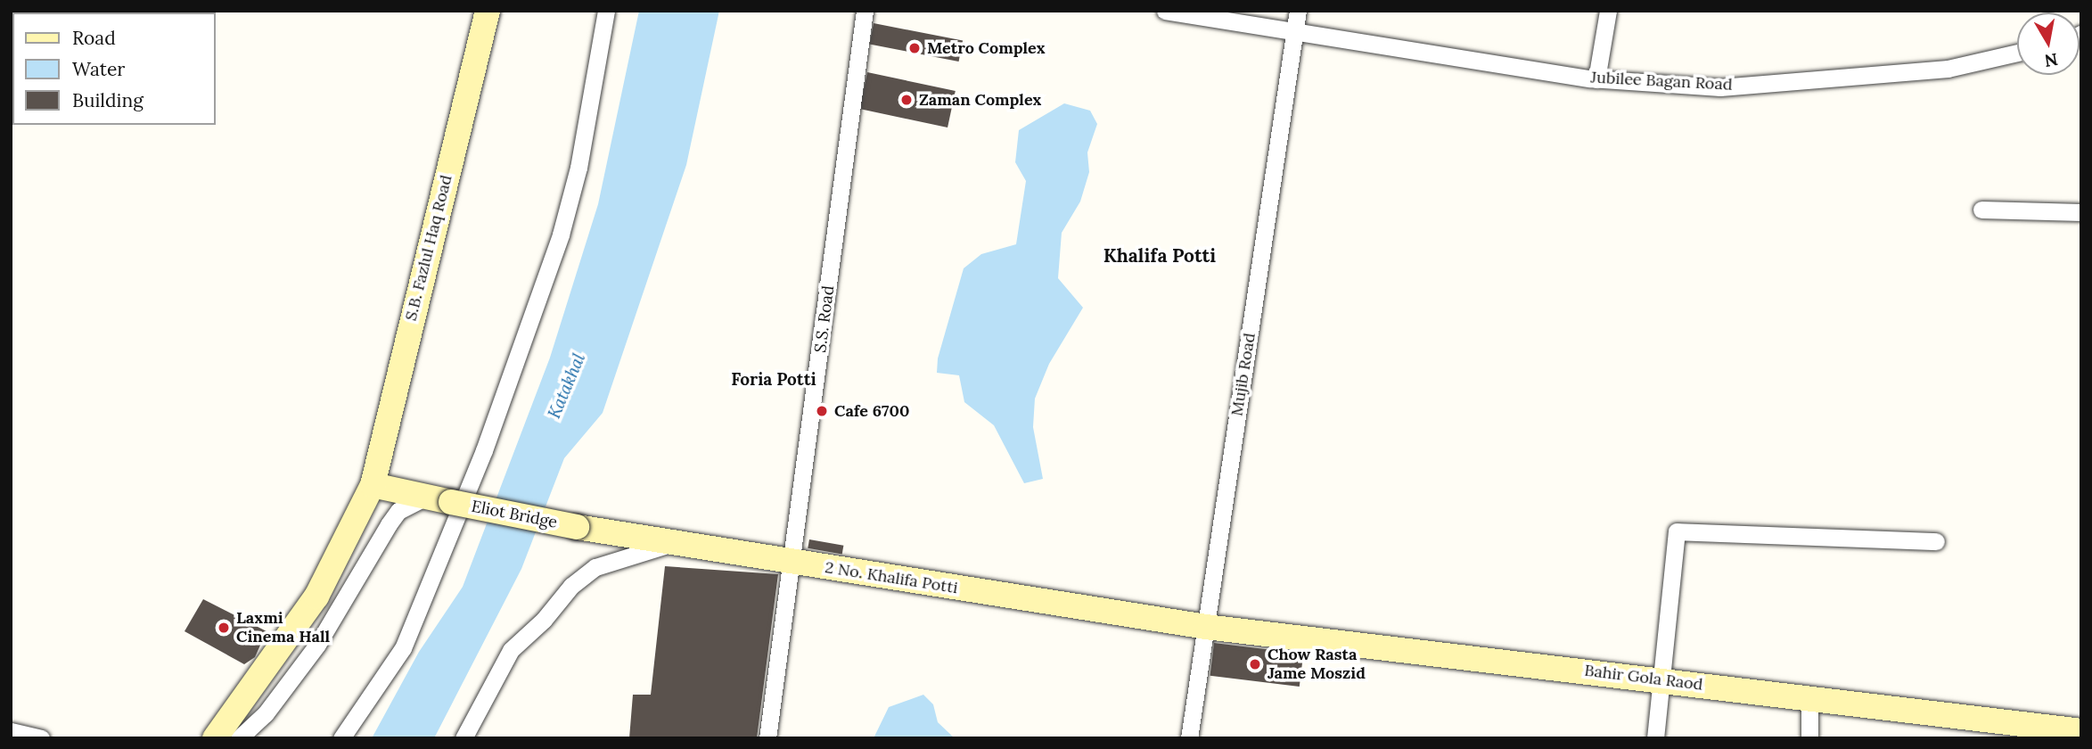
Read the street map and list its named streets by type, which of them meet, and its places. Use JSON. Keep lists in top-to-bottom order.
{
  "streets": {
    "main road": [
      "S.B. Fazlul Haq Road",
      "Eliot Bridge",
      "2 No. Khalifa Potti",
      "Bahir Gola Raod"
    ],
    "street": ["Jubilee Bagan Road", "S.S. Road", "Mujib Road"]
  },
  "crossings": [
    ["Jubilee Bagan Road", "Mujib Road"],
    ["S.B. Fazlul Haq Road", "Eliot Bridge"],
    ["S.S. Road", "2 No. Khalifa Potti"],
    ["Mujib Road", "2 No. Khalifa Potti"],
    ["Mujib Road", "Bahir Gola Raod"],
    ["Eliot Bridge", "2 No. Khalifa Potti"],
    ["2 No. Khalifa Potti", "Bahir Gola Raod"]
  ],
  "districts": ["Khalifa Potti", "Foria Potti"],
  "water": ["Katakhal"],
  "places": [
    "Metro Complex",
    "Zaman Complex",
    "Cafe 6700",
    "Laxmi Cinema Hall",
    "Chow Rasta Jame Moszid"
  ],
  "legend": ["Road", "Water", "Building"],
  "north": "bottom"
}
